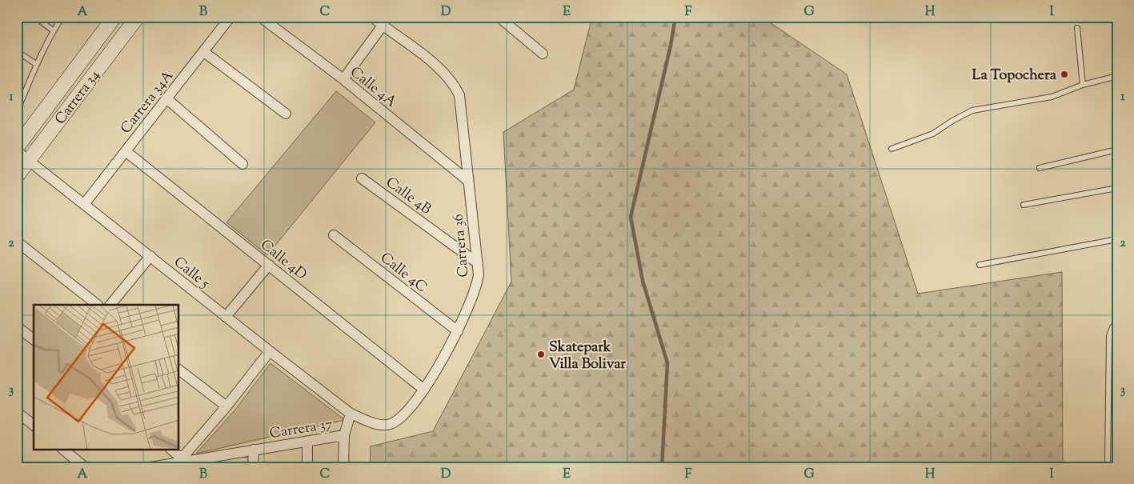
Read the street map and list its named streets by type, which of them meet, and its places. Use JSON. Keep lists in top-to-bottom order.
{
  "streets": {
    "street": [
      "Calle 4A",
      "Carrera 34",
      "Carrera 34A",
      "Calle 4B",
      "Carrera 36",
      "Calle 4D",
      "Calle 5",
      "Calle 4C",
      "Carrera 37"
    ]
  },
  "crossings": [
    ["Calle 4A", "Carrera 36"],
    ["Carrera 34", "Calle 5"],
    ["Carrera 34A", "Calle 4D"],
    ["Carrera 34A", "Calle 5"],
    ["Calle 4B", "Carrera 36"],
    ["Carrera 36", "Calle 4D"],
    ["Carrera 36", "Calle 4C"],
    ["Carrera 36", "Carrera 37"],
    ["Calle 4D", "Carrera 37"],
    ["Calle 5", "Carrera 37"]
  ],
  "places": ["La Topochera", "Skatepark Villa Bolivar"],
  "grid": {
    "columns": [
      "A",
      "B",
      "C",
      "D",
      "E",
      "F",
      "G",
      "H",
      "I"
    ],
    "rows": ["1", "2", "3"]
  }
}
